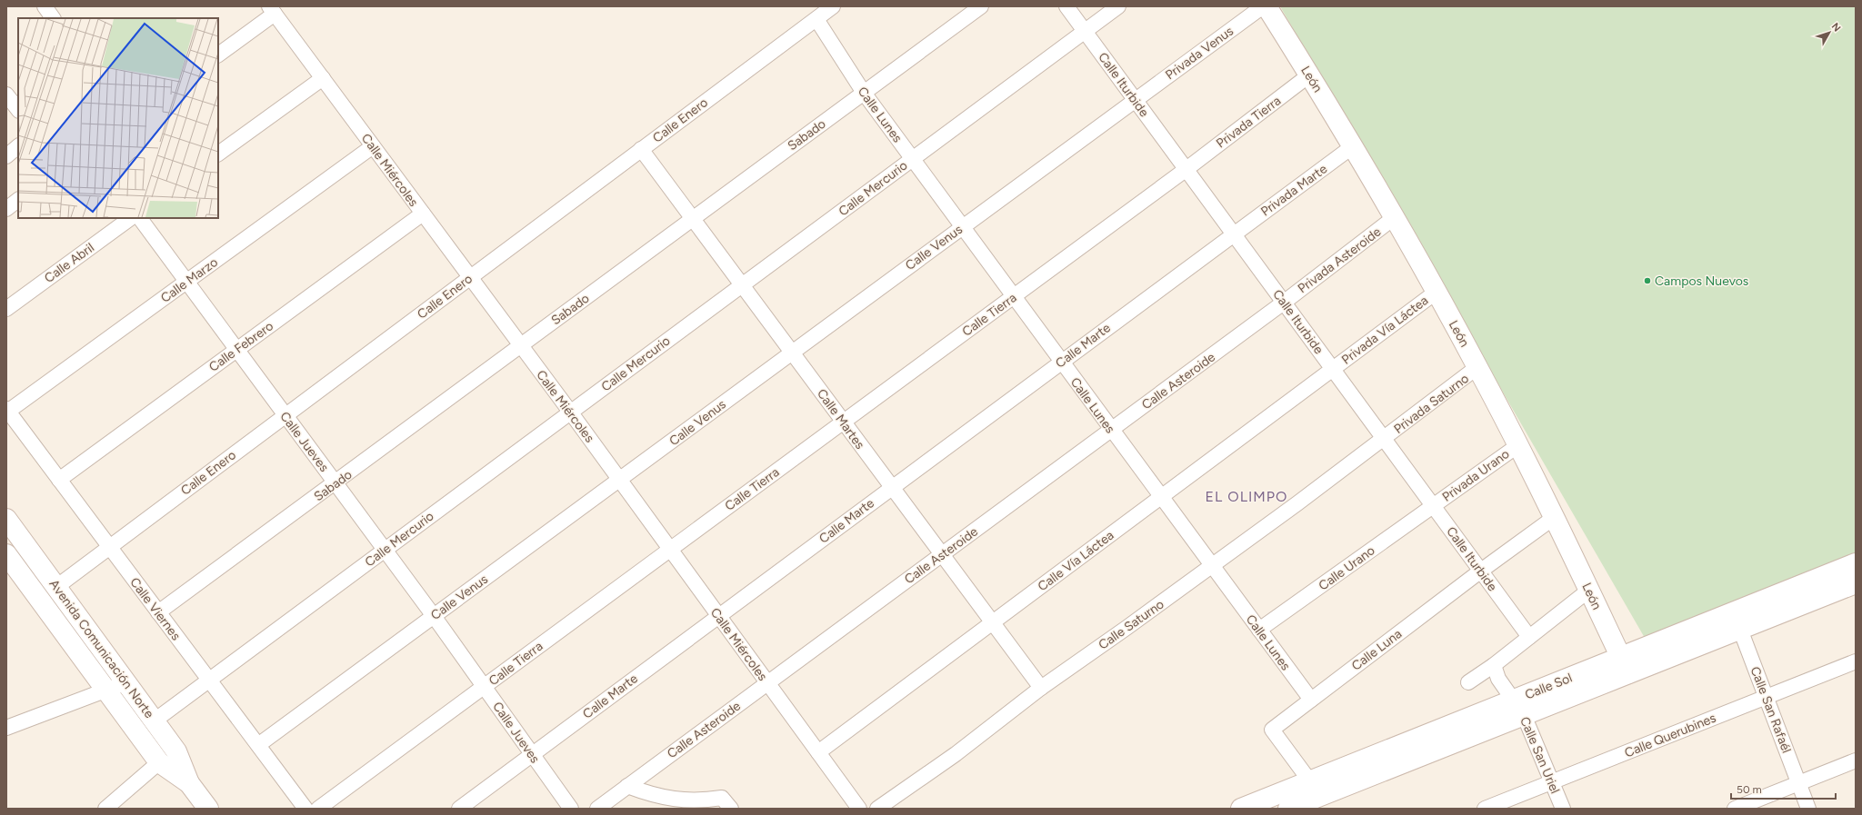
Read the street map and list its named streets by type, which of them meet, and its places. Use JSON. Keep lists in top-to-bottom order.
{
  "streets": {
    "street": [
      "Privada Venus",
      "León",
      "Calle Iturbide",
      "Calle Lunes",
      "Calle Enero",
      "Privada Tierra",
      "Sabado",
      "Calle Miércoles",
      "Calle Mercurio",
      "Privada Marte",
      "Calle Venus",
      "Privada Asteroide",
      "Calle Abril",
      "Calle Marzo",
      "Calle Tierra",
      "Privada Vía Láctea",
      "Calle Marte",
      "Calle Febrero",
      "Calle Asteroide",
      "Privada Saturno",
      "Calle Martes",
      "Calle Jueves",
      "Privada Urano",
      "Calle Vía Láctea",
      "Calle Urano",
      "Calle Viernes",
      "Calle Saturno",
      "Avenida Comunicación Norte",
      "Calle Luna",
      "Calle Sol",
      "Calle San Rafaél",
      "Calle Querubines",
      "Calle San Uriel"
    ]
  },
  "crossings": [
    ["Privada Venus", "Calle Iturbide"],
    ["Privada Venus", "Calle Venus"],
    ["León", "Privada Tierra"],
    ["León", "Privada Marte"],
    ["León", "Privada Asteroide"],
    ["León", "Privada Vía Láctea"],
    ["León", "Privada Saturno"],
    ["León", "Privada Urano"],
    ["León", "Calle Luna"],
    ["León", "Calle Sol"],
    ["Calle Iturbide", "Privada Tierra"],
    ["Calle Iturbide", "Calle Mercurio"],
    ["Calle Iturbide", "Privada Marte"],
    ["Calle Iturbide", "Calle Venus"],
    ["Calle Iturbide", "Privada Asteroide"],
    ["Calle Iturbide", "Calle Tierra"],
    ["Calle Iturbide", "Privada Vía Láctea"],
    ["Calle Iturbide", "Calle Marte"],
    ["Calle Iturbide", "Calle Asteroide"],
    ["Calle Iturbide", "Privada Saturno"],
    ["Calle Iturbide", "Privada Urano"],
    ["Calle Iturbide", "Calle Vía Láctea"],
    ["Calle Iturbide", "Calle Urano"],
    ["Calle Iturbide", "Calle Saturno"],
    ["Calle Iturbide", "Calle Luna"],
    ["Calle Lunes", "Calle Enero"],
    ["Calle Lunes", "Sabado"],
    ["Calle Lunes", "Calle Mercurio"],
    ["Calle Lunes", "Calle Venus"],
    ["Calle Lunes", "Calle Tierra"],
    ["Calle Lunes", "Calle Marte"],
    ["Calle Lunes", "Calle Asteroide"],
    ["Calle Lunes", "Calle Vía Láctea"],
    ["Calle Lunes", "Calle Urano"],
    ["Calle Lunes", "Calle Saturno"],
    ["Calle Lunes", "Calle Luna"],
    ["Calle Enero", "Calle Miércoles"],
    ["Calle Enero", "Calle Martes"],
    ["Calle Enero", "Calle Jueves"],
    ["Calle Enero", "Calle Viernes"],
    ["Calle Enero", "Avenida Comunicación Norte"],
    ["Privada Tierra", "Calle Tierra"],
    ["Sabado", "Calle Miércoles"],
    ["Sabado", "Calle Martes"],
    ["Sabado", "Calle Jueves"],
    ["Sabado", "Calle Viernes"],
    ["Calle Miércoles", "Calle Mercurio"],
    ["Calle Miércoles", "Calle Venus"],
    ["Calle Miércoles", "Calle Marzo"],
    ["Calle Miércoles", "Calle Tierra"],
    ["Calle Miércoles", "Calle Marte"],
    ["Calle Miércoles", "Calle Febrero"],
    ["Calle Miércoles", "Calle Asteroide"],
    ["Calle Miércoles", "Calle Vía Láctea"],
    ["Calle Mercurio", "Calle Martes"],
    ["Calle Mercurio", "Calle Jueves"],
    ["Calle Mercurio", "Calle Viernes"],
    ["Calle Mercurio", "Avenida Comunicación Norte"],
    ["Privada Marte", "Calle Marte"],
    ["Calle Venus", "Calle Martes"],
    ["Calle Venus", "Calle Jueves"],
    ["Calle Venus", "Calle Viernes"],
    ["Privada Asteroide", "Calle Asteroide"],
    ["Calle Marzo", "Calle Jueves"],
    ["Calle Marzo", "Calle Viernes"],
    ["Calle Tierra", "Calle Martes"],
    ["Calle Tierra", "Calle Jueves"],
    ["Privada Vía Láctea", "Calle Vía Láctea"],
    ["Calle Marte", "Calle Martes"],
    ["Calle Marte", "Calle Jueves"],
    ["Calle Febrero", "Calle Jueves"],
    ["Calle Febrero", "Calle Viernes"],
    ["Calle Asteroide", "Calle Martes"],
    ["Privada Saturno", "Calle Saturno"],
    ["Calle Martes", "Calle Vía Láctea"],
    ["Calle Martes", "Calle Saturno"],
    ["Privada Urano", "Calle Urano"],
    ["Calle Luna", "Calle Sol"],
    ["Calle Sol", "Calle San Rafaél"],
    ["Calle Sol", "Calle San Uriel"],
    ["Calle San Rafaél", "Calle Querubines"],
    ["Calle Querubines", "Calle San Uriel"]
  ],
  "districts": ["EL OLIMPO"],
  "places": ["Campos Nuevos"],
  "scale_bar": "50 m",
  "north": "top right"
}
